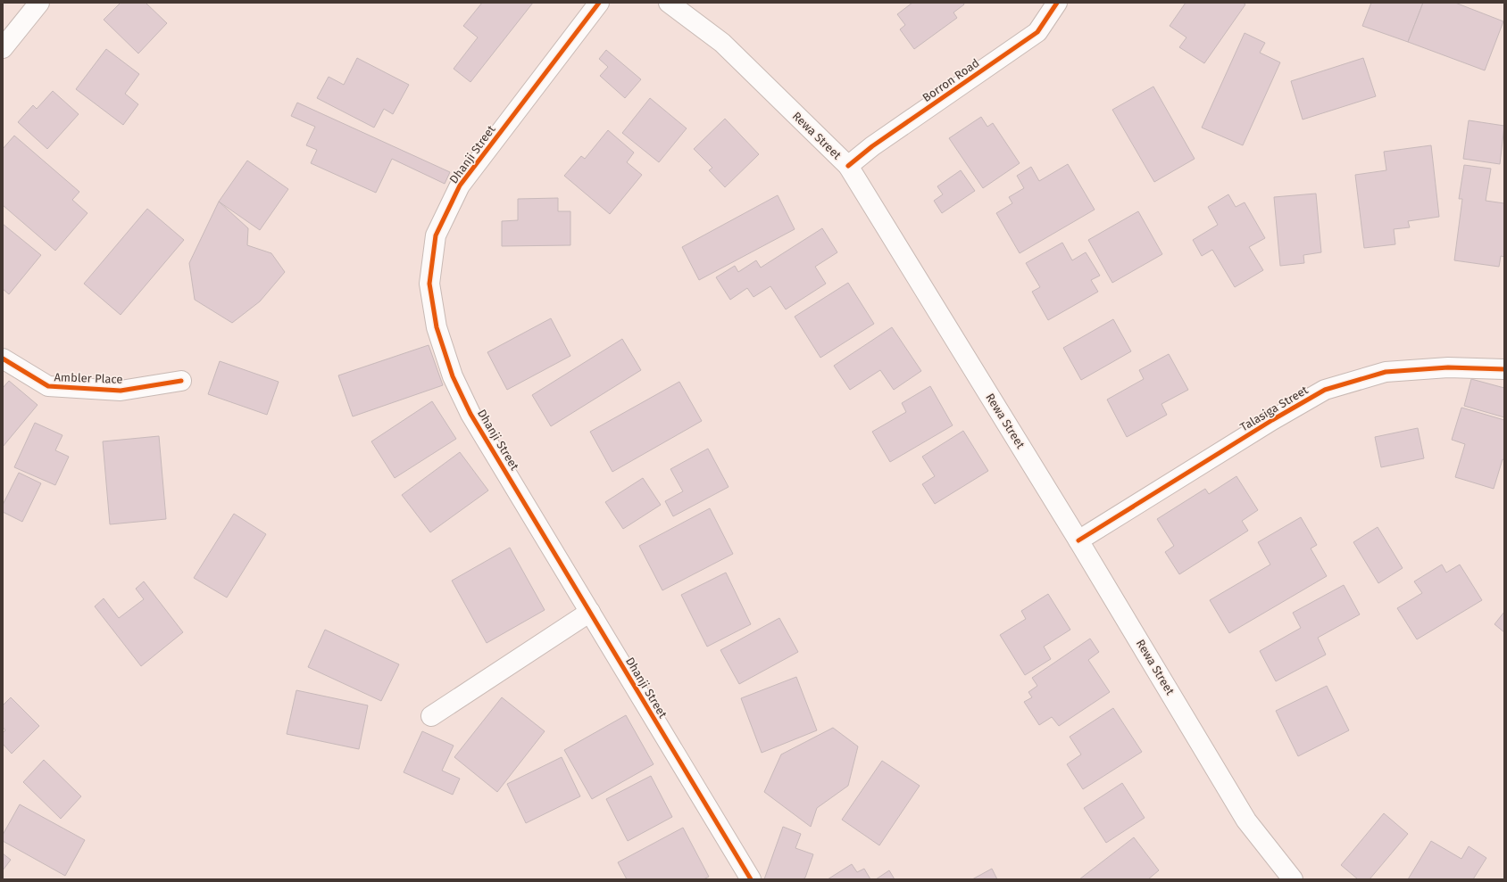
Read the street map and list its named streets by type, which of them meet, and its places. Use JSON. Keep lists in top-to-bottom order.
{
  "streets": {
    "street": [
      "Borron Road",
      "Rewa Street",
      "Dhanji Street",
      "Ambler Place",
      "Talasiga Street"
    ]
  },
  "crossings": [
    ["Borron Road", "Rewa Street"],
    ["Rewa Street", "Talasiga Street"]
  ]
}
